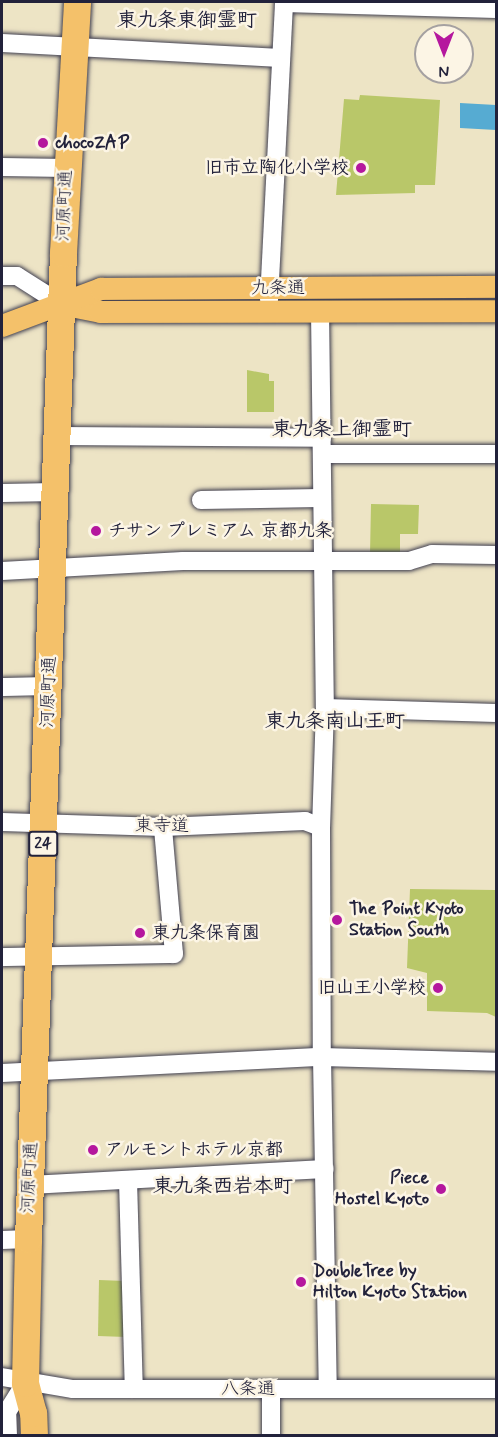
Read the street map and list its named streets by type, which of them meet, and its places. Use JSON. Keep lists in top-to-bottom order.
{
  "streets": {
    "highway": ["河原町通", "24"],
    "main road": ["九条通"],
    "street": ["東寺道", "八条通"]
  },
  "crossings": [
    ["河原町通", "九条通"],
    ["河原町通", "東寺道"],
    ["河原町通", "八条通"]
  ],
  "districts": [
    "東九条東御霊町",
    "東九条上御霊町",
    "東九条南山王町",
    "東九条西岩本町"
  ],
  "places": [
    "chocoZAP",
    "旧市立陶化小学校",
    "チサン プレミアム 京都九条",
    "The Point Kyoto Station South",
    "東九条保育園",
    "旧山王小学校",
    "アルモントホテル京都",
    "Piece Hostel Kyoto",
    "DoubleTree by Hilton Kyoto Station"
  ],
  "north": "bottom"
}
